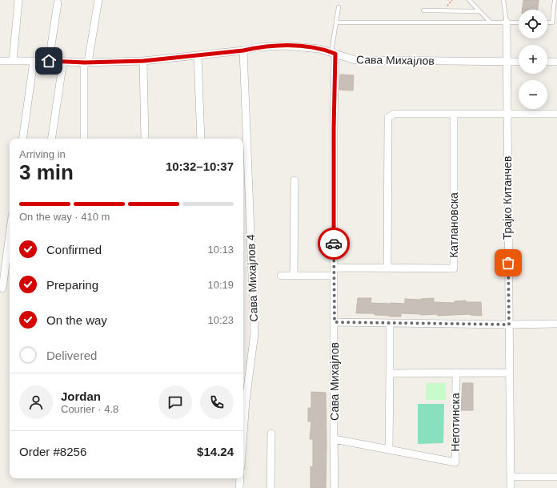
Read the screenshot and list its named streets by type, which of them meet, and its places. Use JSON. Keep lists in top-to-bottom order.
{
  "streets": {
    "street": [
      "Сава Михајлов",
      "Трајко Китанчев",
      "Катлановска",
      "Сава Михајлов 4",
      "Неготинска"
    ]
  },
  "crossings": [
    ["Сава Михајлов", "Трајко Китанчев"],
    ["Сава Михајлов", "Катлановска"],
    ["Сава Михајлов", "Неготинска"]
  ],
  "page": {
    "map_buttons": ["+", "−"],
    "heading": ["3 min", "Arriving in", "10:32–10:37"],
    "panel": [
      "Jordan",
      "Courier · 4.8",
      "Order #8256",
      "$14.24"
    ],
    "bar": "On the way · 410 m",
    "list": [
      ["Confirmed", "10:13"],
      ["Preparing", "10:19"],
      ["On the way", "10:23"],
      "Delivered"
    ]
  }
}
